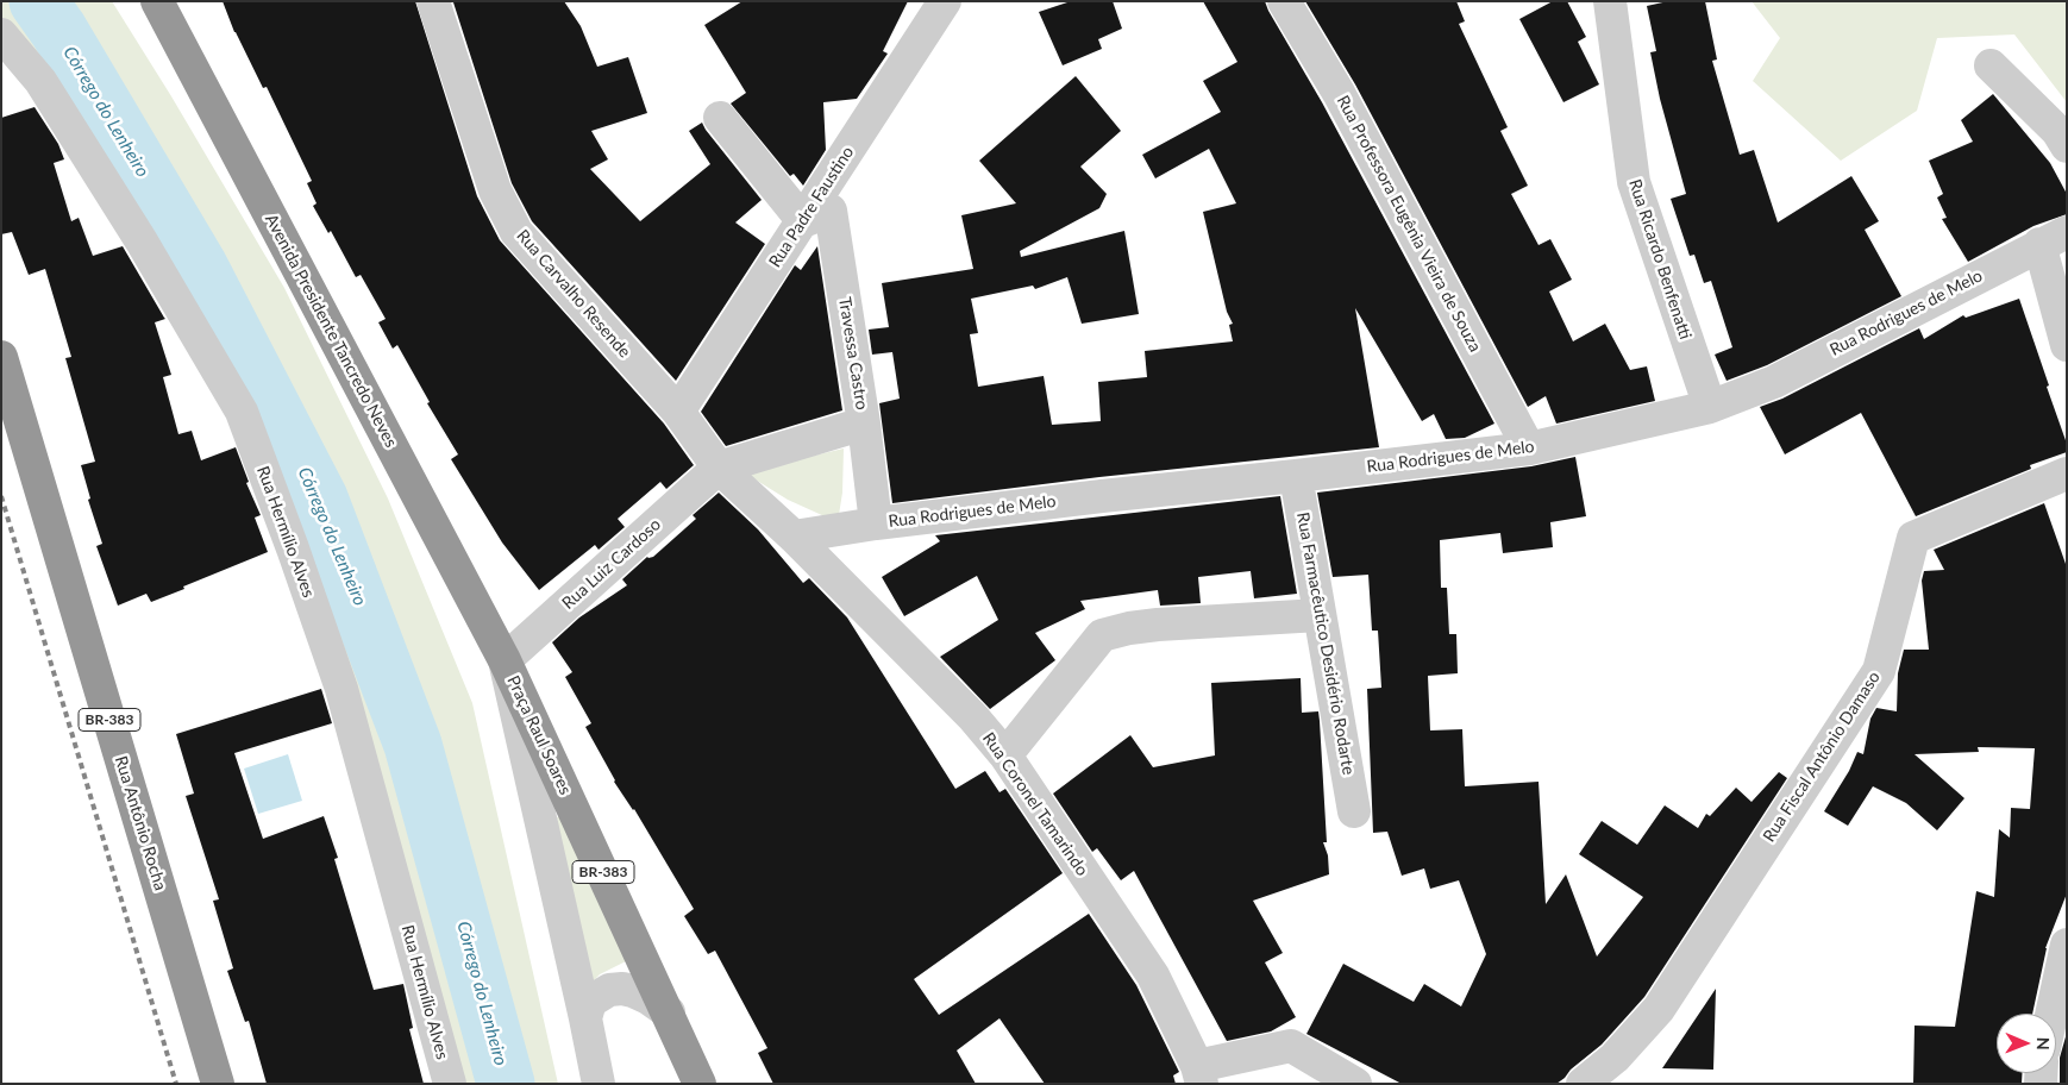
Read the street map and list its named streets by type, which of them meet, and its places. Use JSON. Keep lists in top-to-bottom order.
{
  "streets": {
    "highway": [
      "Avenida Presidente Tancredo Neves",
      "BR-383",
      "Praça Raul Soares",
      "Rua Antônio Rocha"
    ],
    "street": [
      "Rua Padre Faustino",
      "Rua Professora Eugênia Vieira de Souza",
      "Rua Ricardo Benfenatti",
      "Rua Carvalho Resende",
      "Rua Rodrigues de Melo",
      "Travessa Castro",
      "Rua Hermílio Alves",
      "Rua Luiz Cardoso",
      "Rua Farmacêutico Desidério Rodarte",
      "Rua Fiscal Antônio Damaso",
      "Rua Coronel Tamarindo"
    ]
  },
  "crossings": [
    ["Rua Padre Faustino", "Rua Carvalho Resende"],
    ["Rua Padre Faustino", "Travessa Castro"],
    ["Rua Professora Eugênia Vieira de Souza", "Rua Rodrigues de Melo"],
    ["Rua Ricardo Benfenatti", "Rua Rodrigues de Melo"],
    ["Rua Carvalho Resende", "Rua Rodrigues de Melo"],
    ["Rua Carvalho Resende", "Rua Luiz Cardoso"],
    ["Rua Carvalho Resende", "Rua Coronel Tamarindo"],
    ["Rua Rodrigues de Melo", "Travessa Castro"],
    ["Rua Rodrigues de Melo", "Rua Farmacêutico Desidério Rodarte"],
    ["Rua Rodrigues de Melo", "Rua Coronel Tamarindo"],
    ["Avenida Presidente Tancredo Neves", "Rua Luiz Cardoso"],
    ["Avenida Presidente Tancredo Neves", "Praça Raul Soares"],
    ["Rua Luiz Cardoso", "Praça Raul Soares"]
  ],
  "water": ["Córrego do Lenheiro"],
  "north": "right"
}
